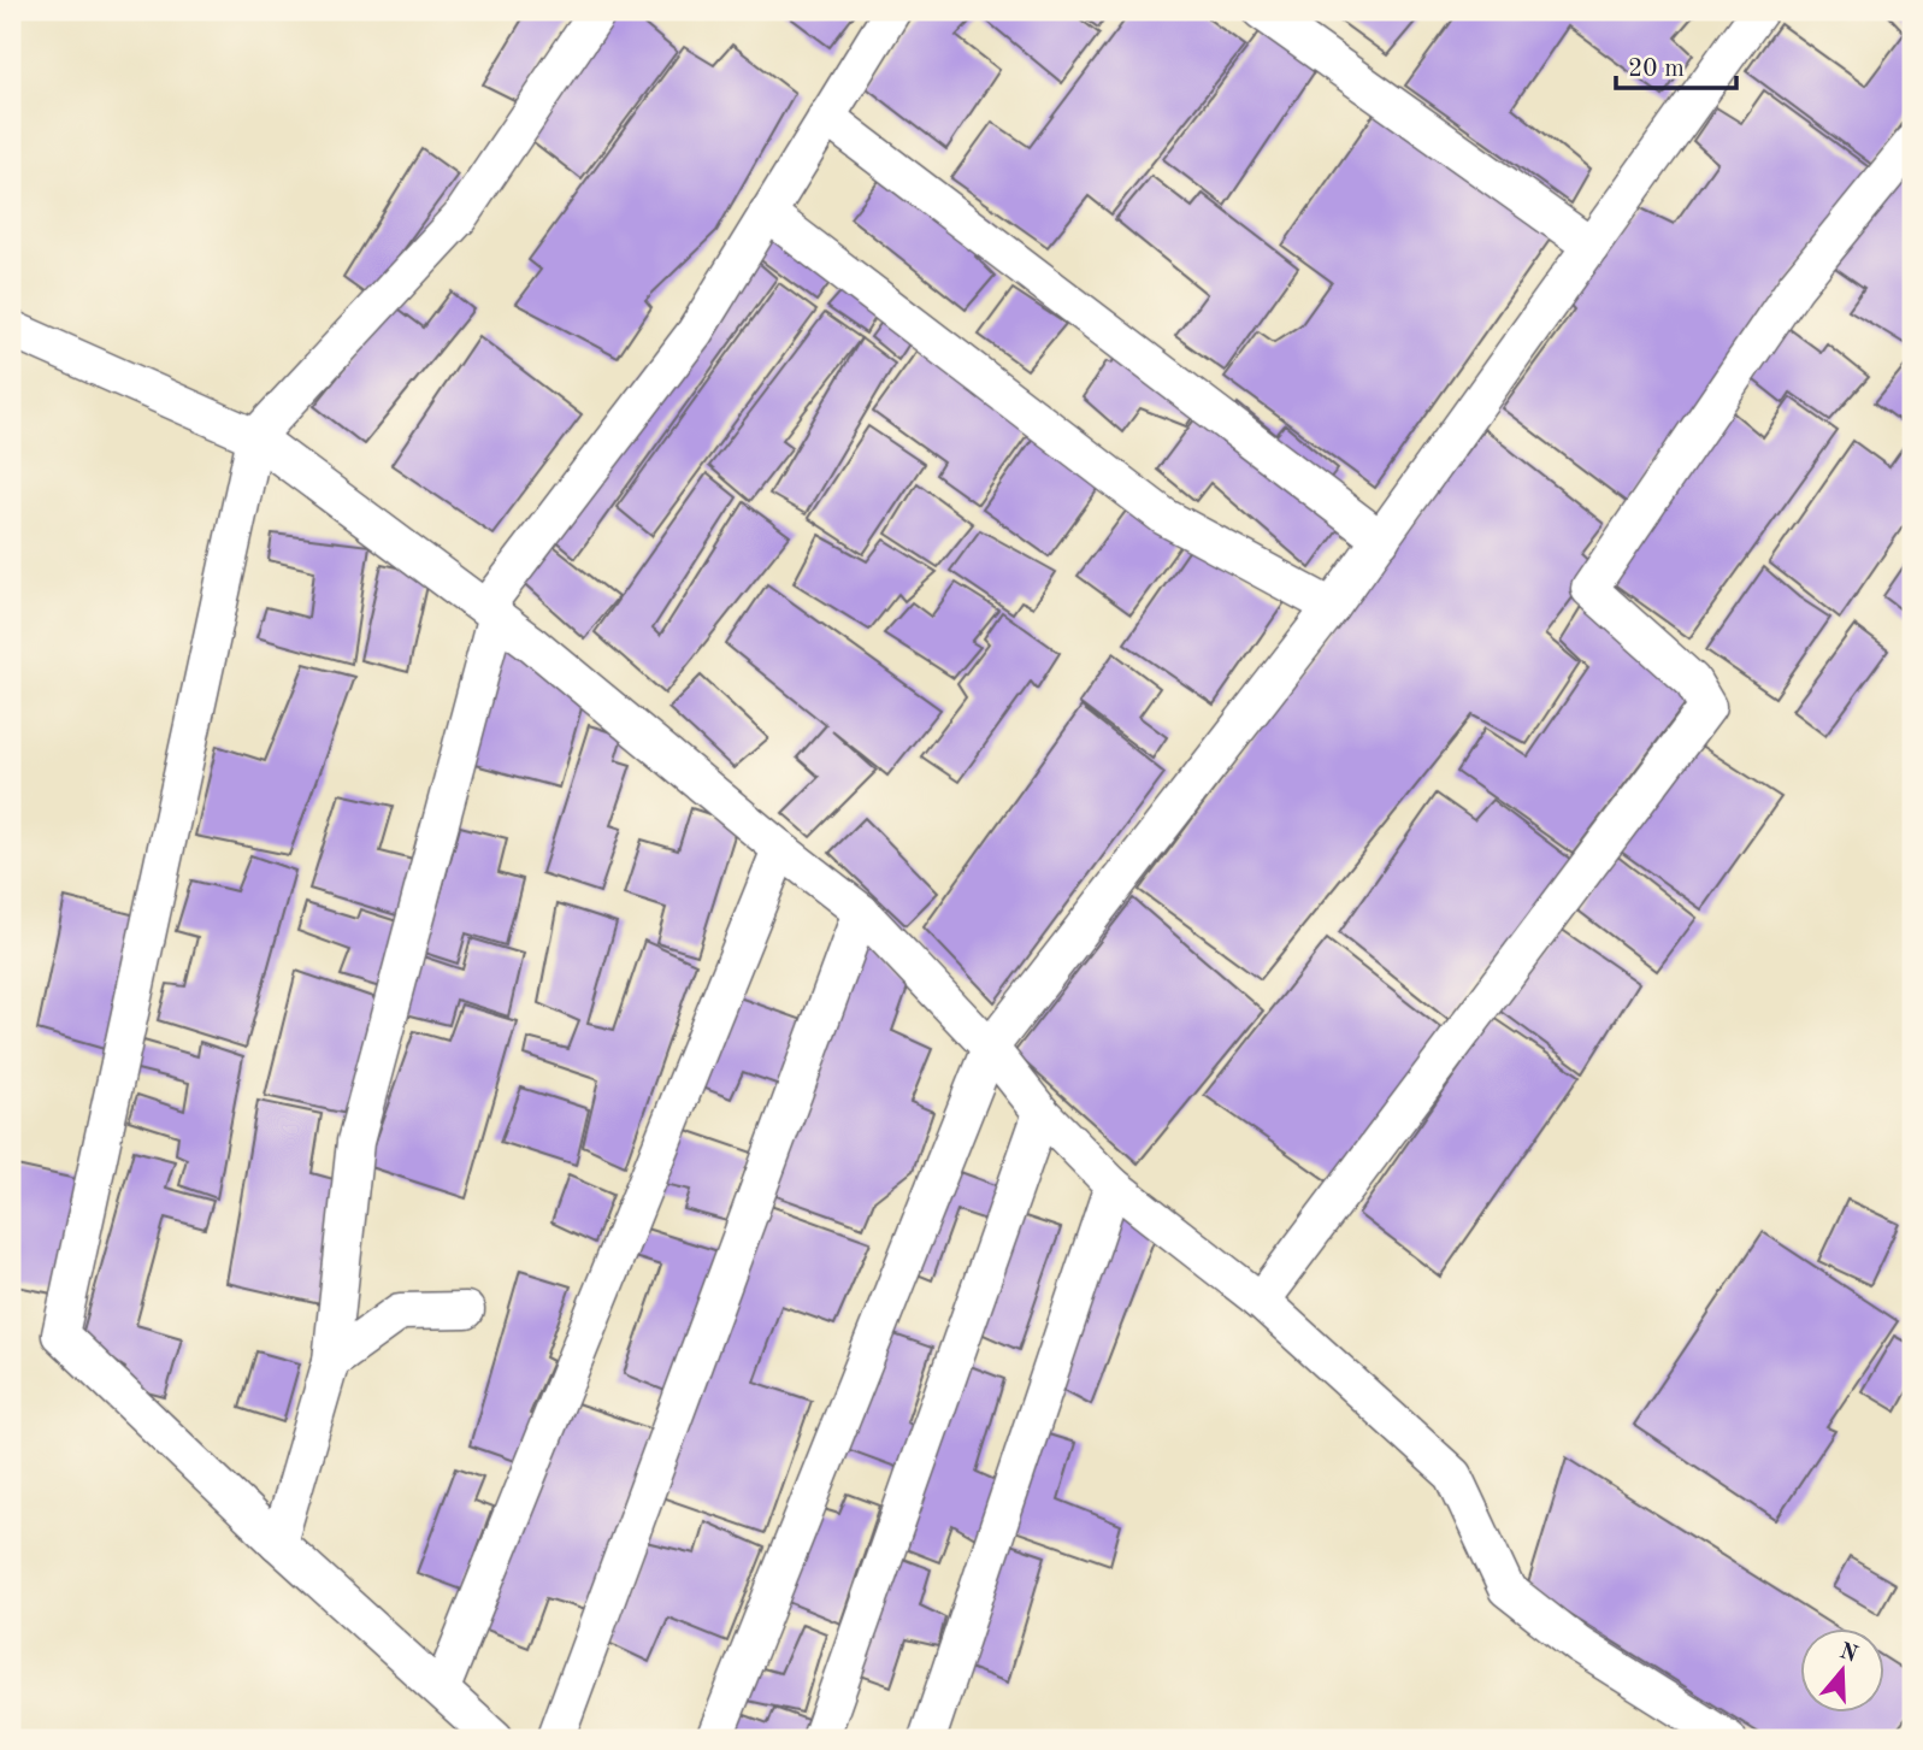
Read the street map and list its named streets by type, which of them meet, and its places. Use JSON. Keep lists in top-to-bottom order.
{
  "scale_bar": "20 m",
  "north": "top"
}
